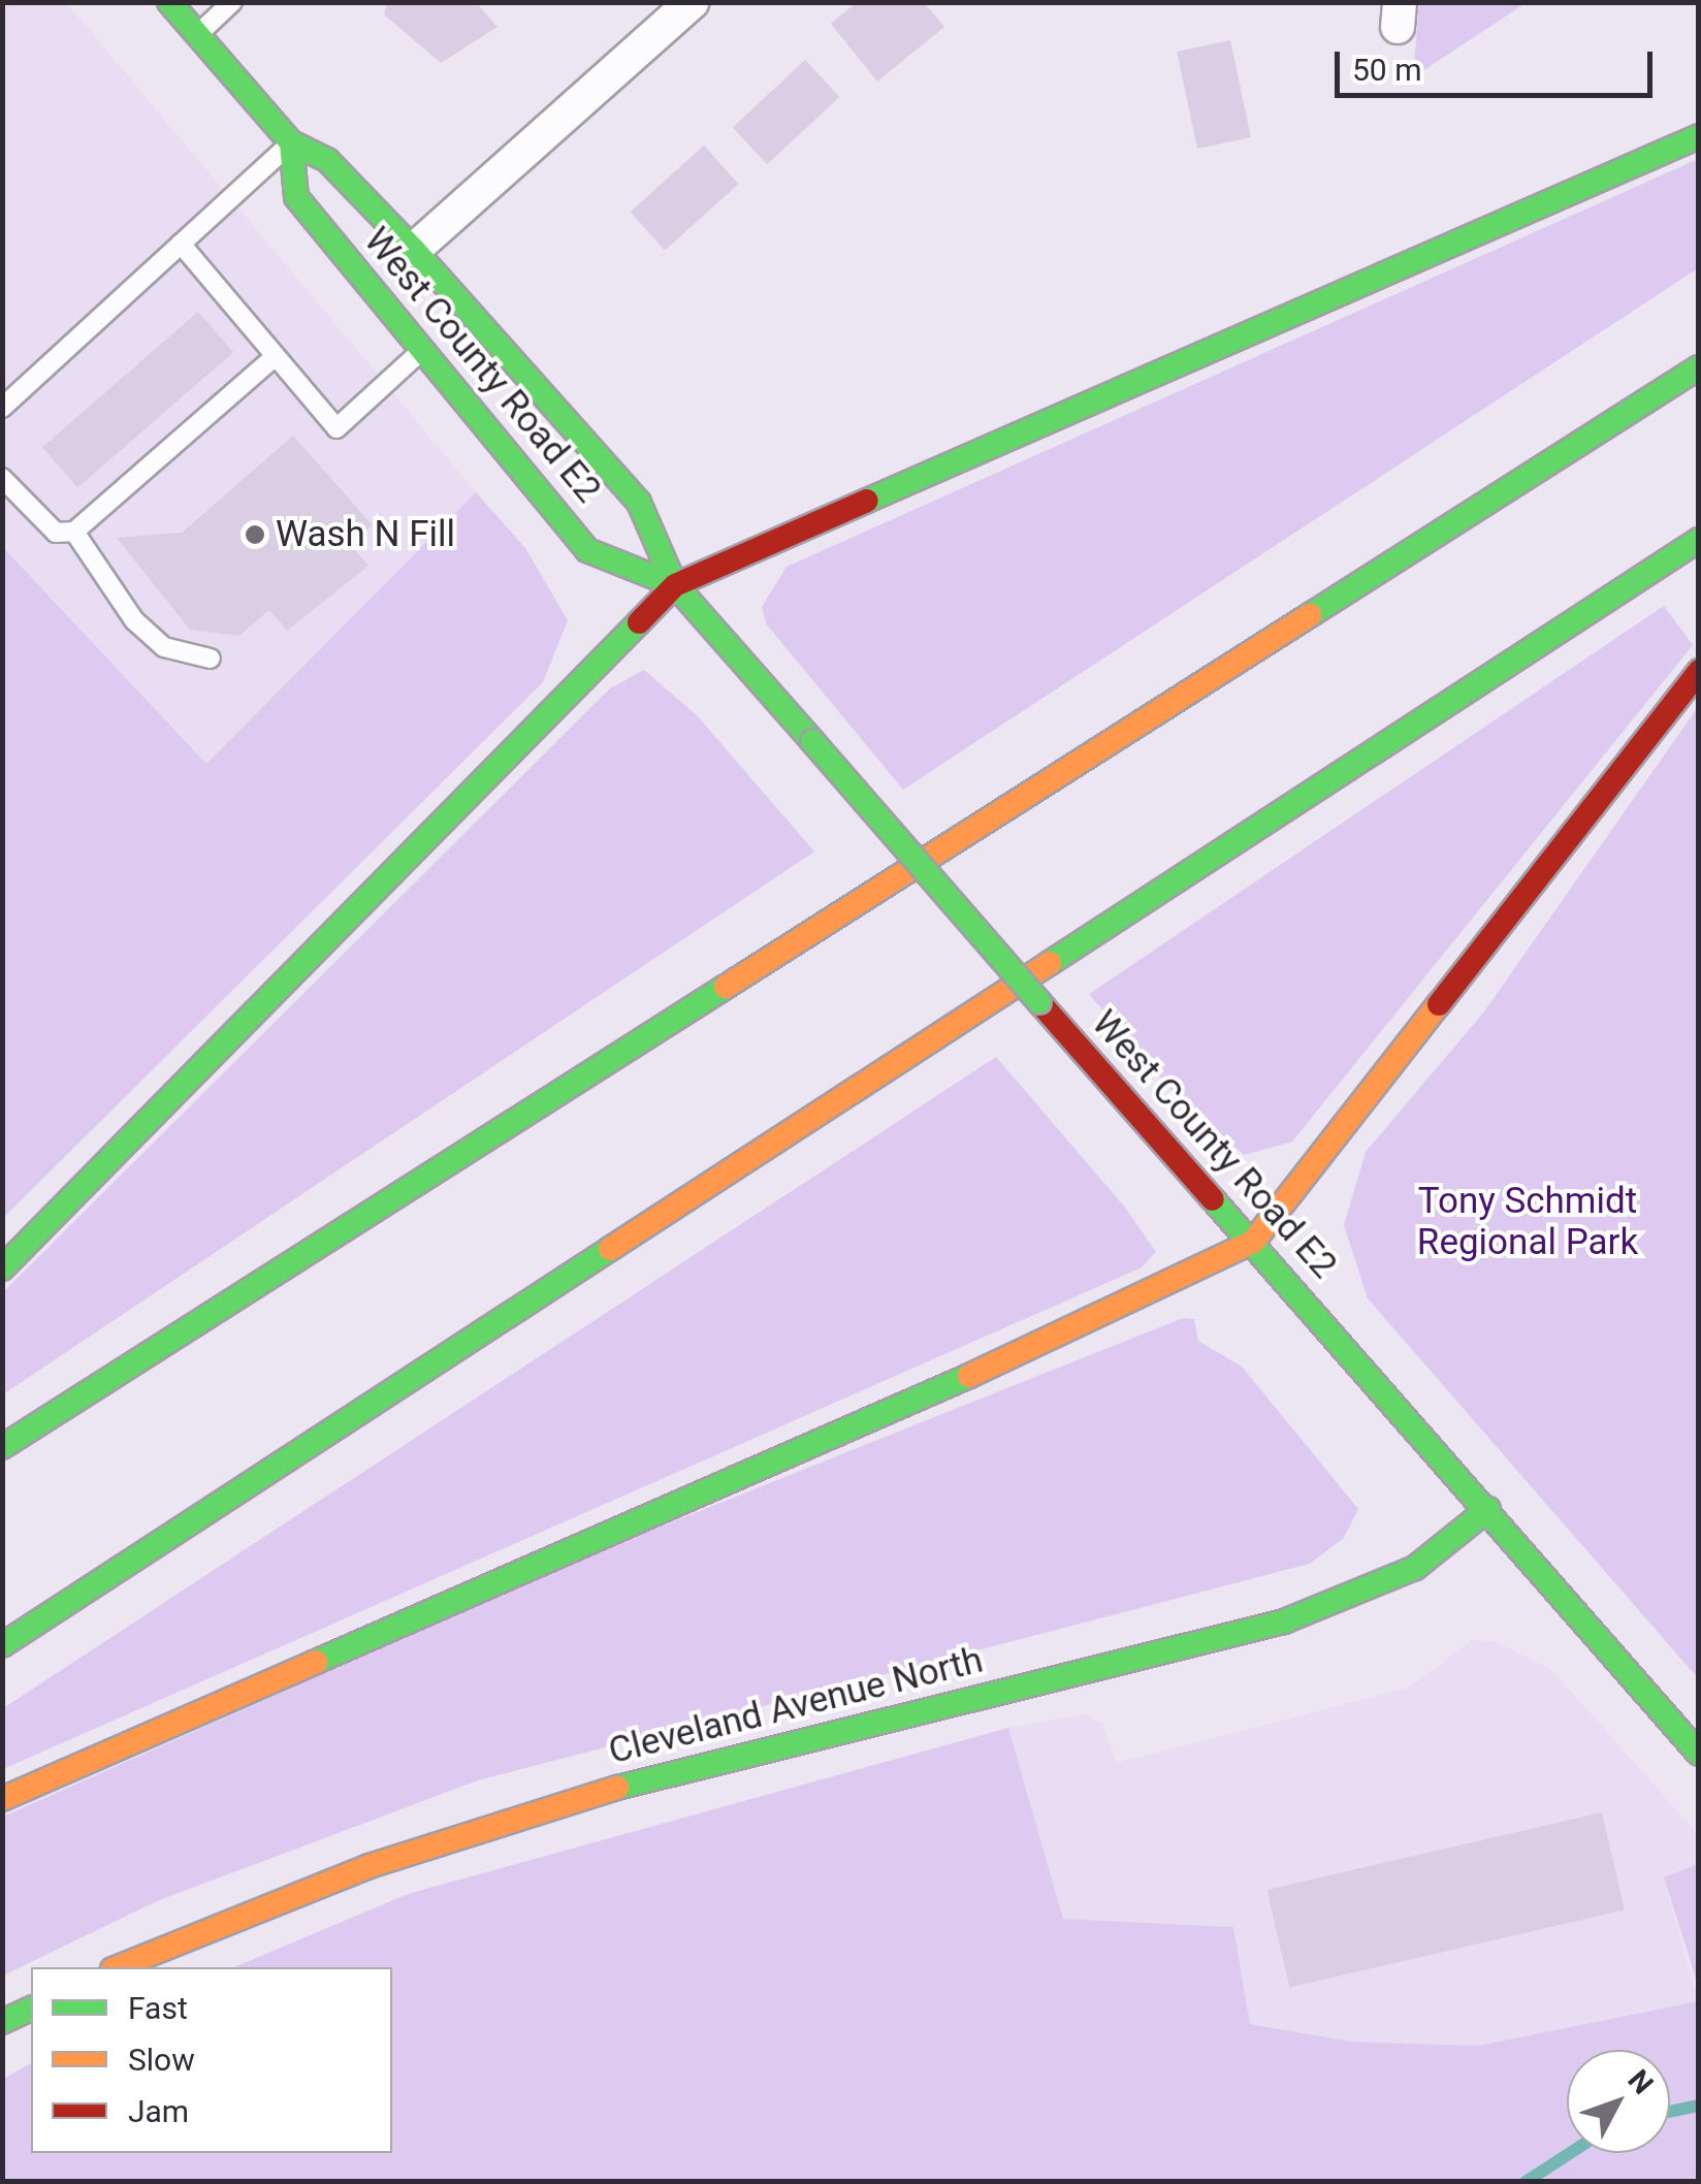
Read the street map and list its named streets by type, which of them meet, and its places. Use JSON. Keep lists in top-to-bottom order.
{
  "streets": {
    "main road": ["West County Road E2", "Cleveland Avenue North"]
  },
  "crossings": [
    ["West County Road E2", "Cleveland Avenue North"]
  ],
  "parks": ["Tony Schmidt Regional Park"],
  "places": ["Wash N Fill"],
  "legend": ["Fast", "Slow", "Jam"],
  "scale_bar": "50 m",
  "north": "top right"
}
